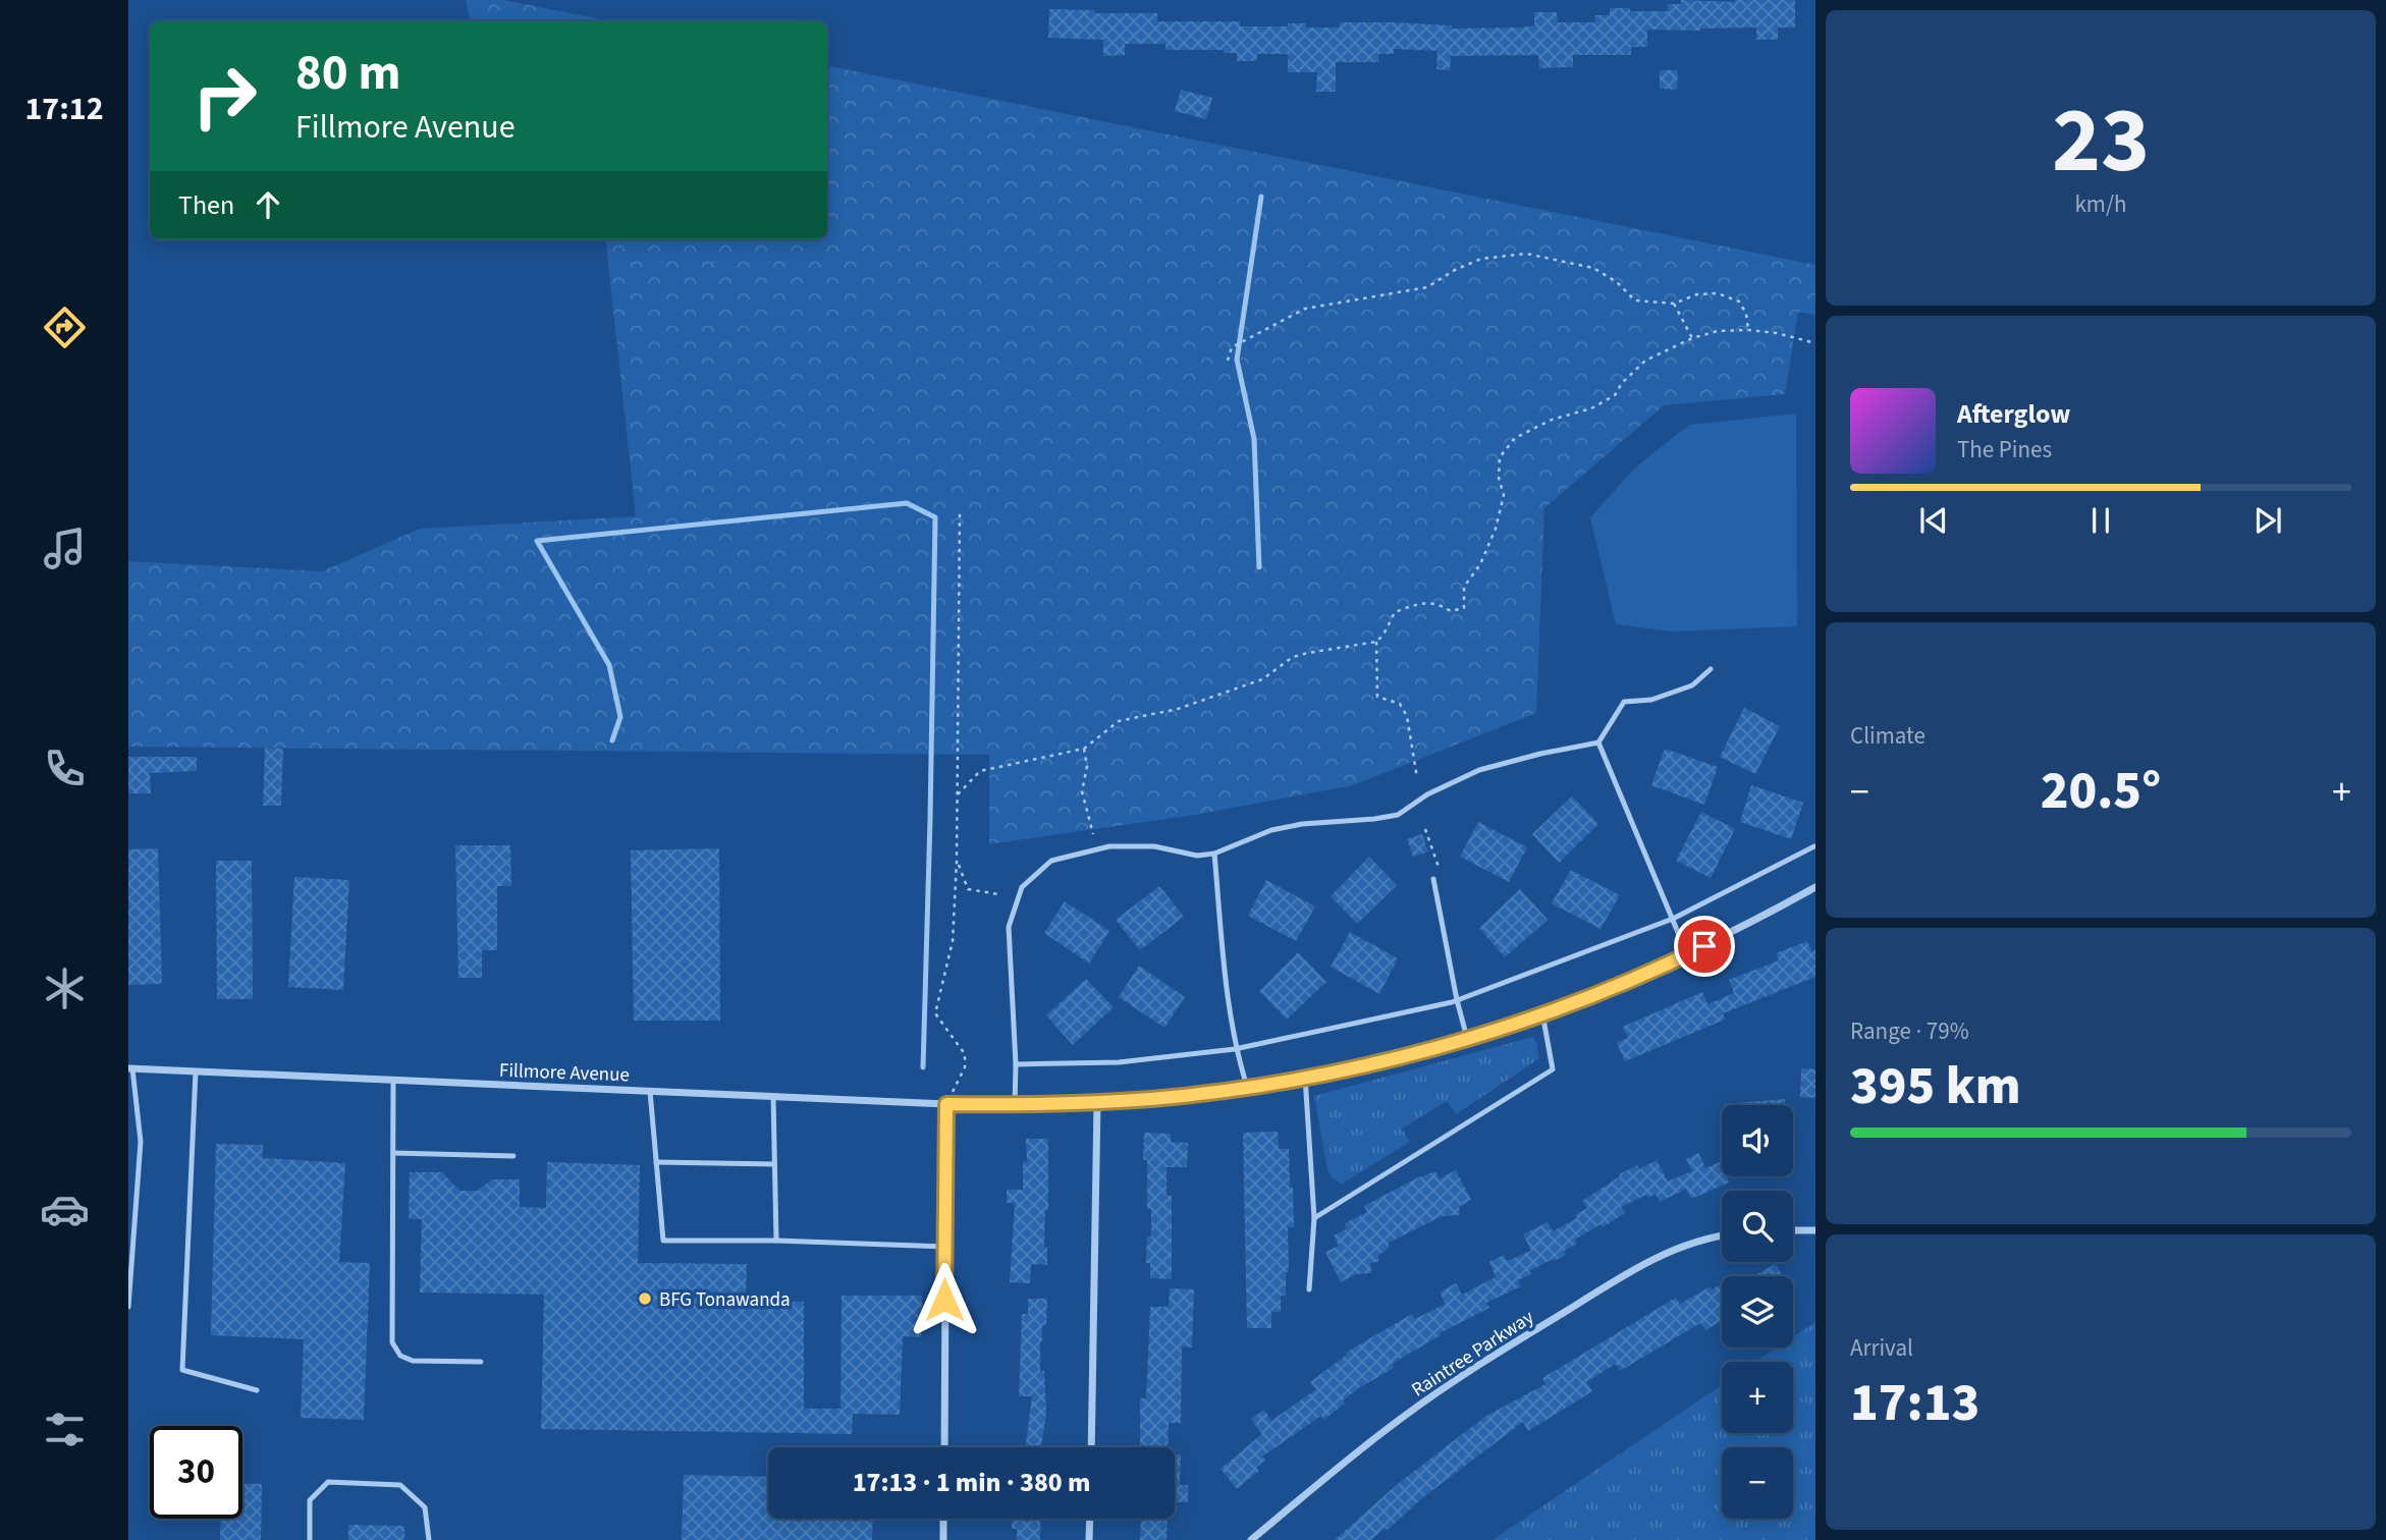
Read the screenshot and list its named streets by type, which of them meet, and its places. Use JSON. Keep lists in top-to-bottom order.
{
  "streets": {
    "street": ["Fillmore Avenue", "Raintree Parkway"]
  },
  "places": ["BFG Tonawanda"],
  "page": {
    "tabs": "17:12",
    "tile": [
      ["23", "km/h"],
      "Climate",
      ["Range · 79%", "395 km"],
      ["Arrival", "17:13"]
    ],
    "turn": ["80 m", "Fillmore Avenue"],
    "then": "Then",
    "song": ["Afterglow", "The Pines"],
    "heat": ["−", "20.5°", "+"],
    "map_buttons": ["+", "−"],
    "limit": "30",
    "trip": "17:13 · 1 min · 380 m"
  }
}
